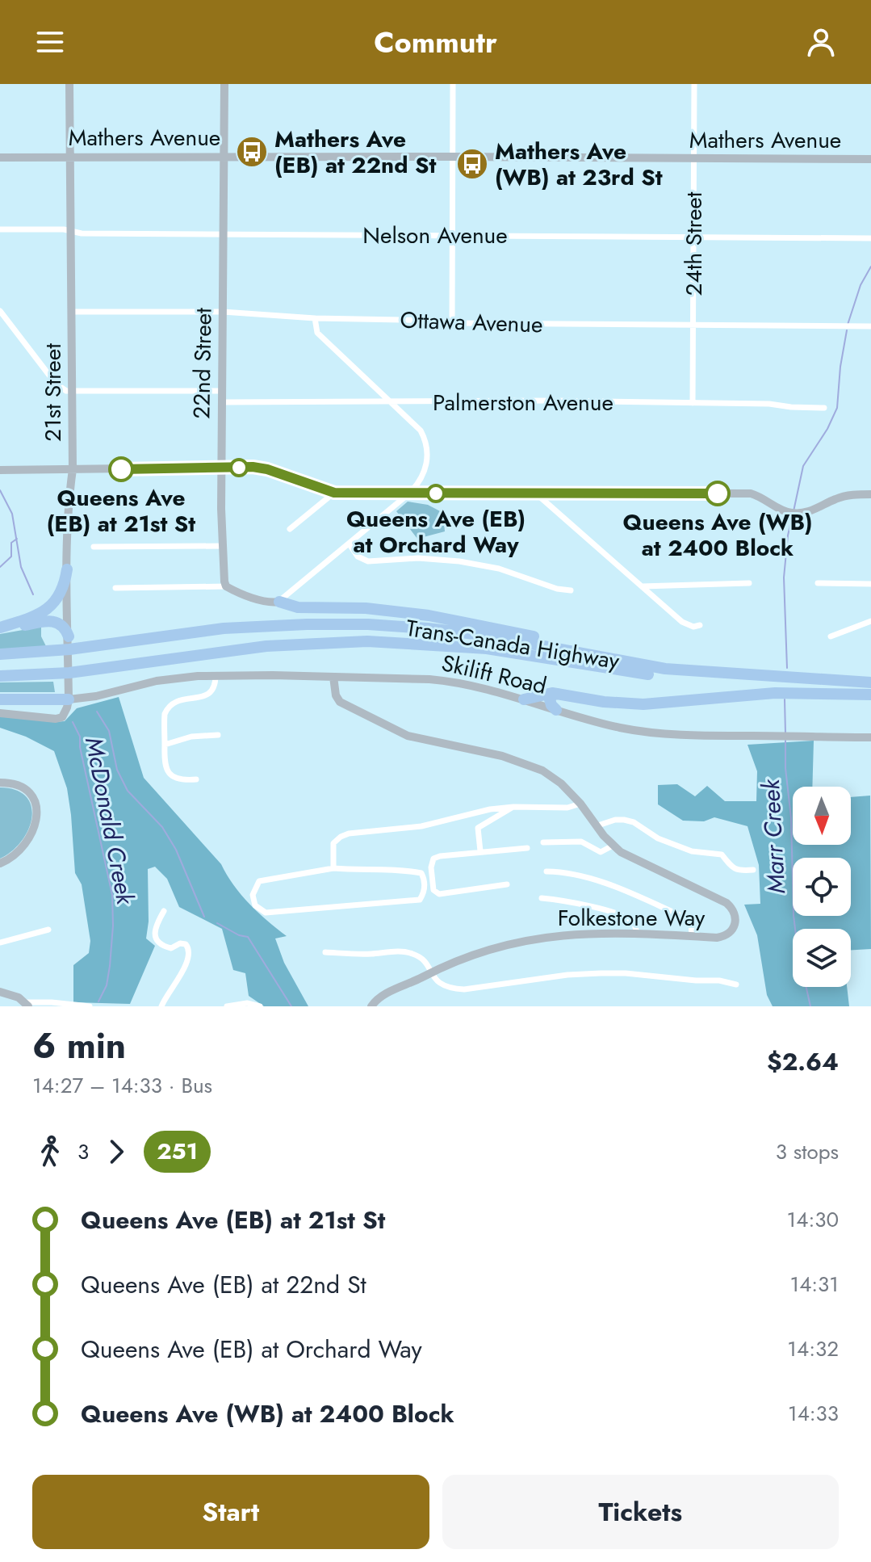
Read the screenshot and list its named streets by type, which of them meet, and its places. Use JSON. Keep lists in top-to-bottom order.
{
  "streets": {
    "highway": ["Trans-Canada Highway"],
    "street": [
      "Mathers Avenue",
      "Nelson Avenue",
      "24th Street",
      "Ottawa Avenue",
      "22nd Street",
      "21st Street",
      "Palmerston Avenue",
      "Skilift Road",
      "Folkestone Way"
    ]
  },
  "crossings": [
    ["Mathers Avenue", "24th Street"],
    ["Mathers Avenue", "22nd Street"],
    ["Mathers Avenue", "21st Street"],
    ["Nelson Avenue", "24th Street"],
    ["Nelson Avenue", "22nd Street"],
    ["Nelson Avenue", "21st Street"],
    ["24th Street", "Ottawa Avenue"],
    ["24th Street", "Palmerston Avenue"],
    ["Ottawa Avenue", "22nd Street"],
    ["Ottawa Avenue", "21st Street"],
    ["22nd Street", "Palmerston Avenue"],
    ["21st Street", "Skilift Road"],
    ["Skilift Road", "Folkestone Way"]
  ],
  "water": ["McDonald Creek", "Marr Creek"],
  "places": {
    "bus stop": ["Mathers Ave (EB) at 22nd St", "Mathers Ave (WB) at 23rd St"],
    "other": ["Queens Ave (EB) at 21st St", "Queens Ave (EB) at Orchard Way", "Queens Ave (WB) at 2400 Block"]
  },
  "lines": ["bus line 251"],
  "north": "bottom",
  "page": {
    "header": "Commutr",
    "heading": ["6 min", "14:27 – 14:33 · Bus", "$2.64"],
    "legs": ["3", "251", "3 stops"],
    "list": [
      {
        "name": "Queens Ave (EB) at 21st St",
        "value": "14:30"
      },
      {
        "name": "Queens Ave (EB) at 22nd St",
        "value": "14:31"
      },
      {
        "name": "Queens Ave (EB) at Orchard Way",
        "value": "14:32"
      },
      {
        "name": "Queens Ave (WB) at 2400 Block",
        "value": "14:33"
      }
    ],
    "buttons": ["Start", "Tickets"]
  }
}
